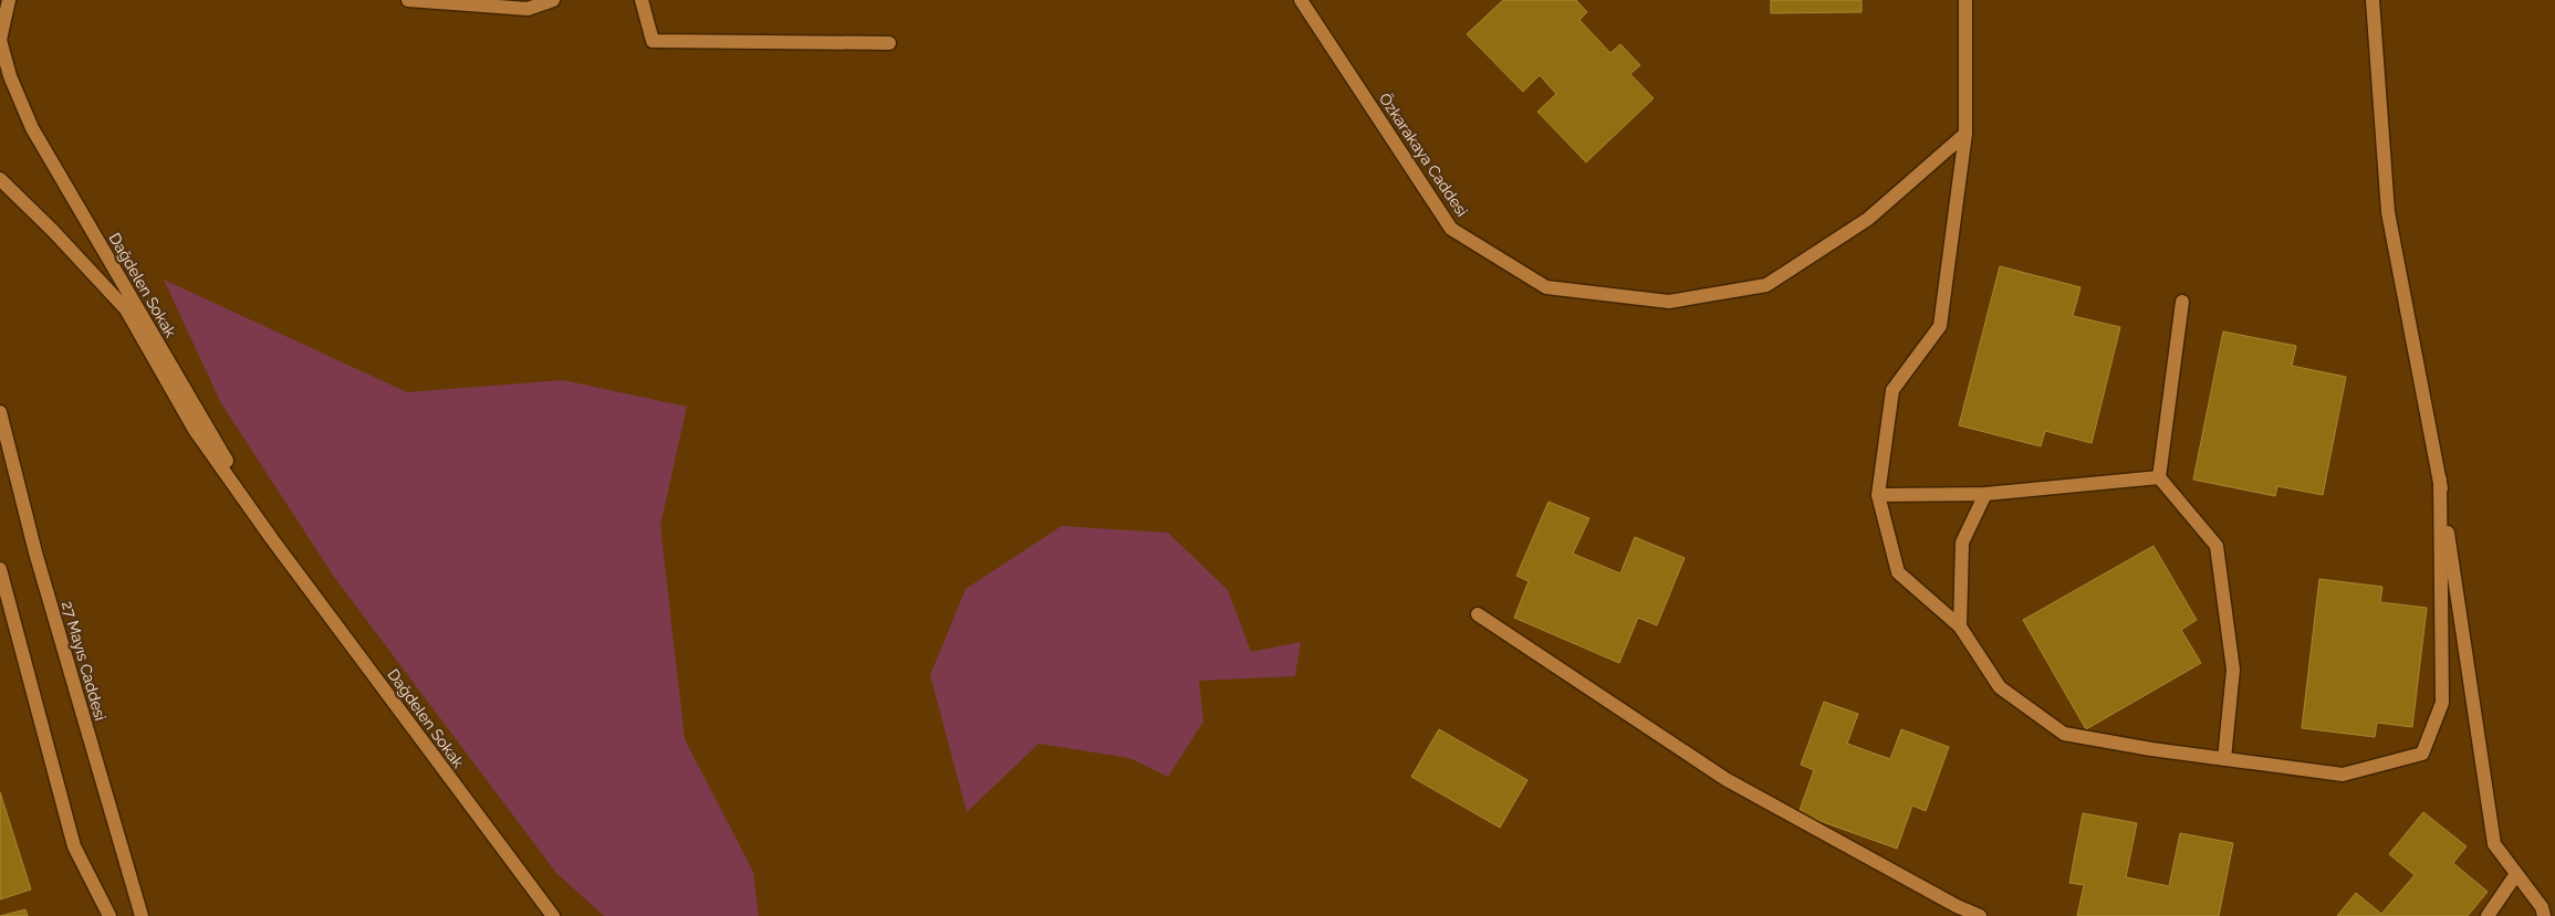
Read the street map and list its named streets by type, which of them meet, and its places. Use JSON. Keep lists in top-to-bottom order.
{
  "streets": {
    "street": ["Özkarakaya Caddesi", "Dağdelen Sokak", "27 Mayıs Caddesi"]
  }
}
